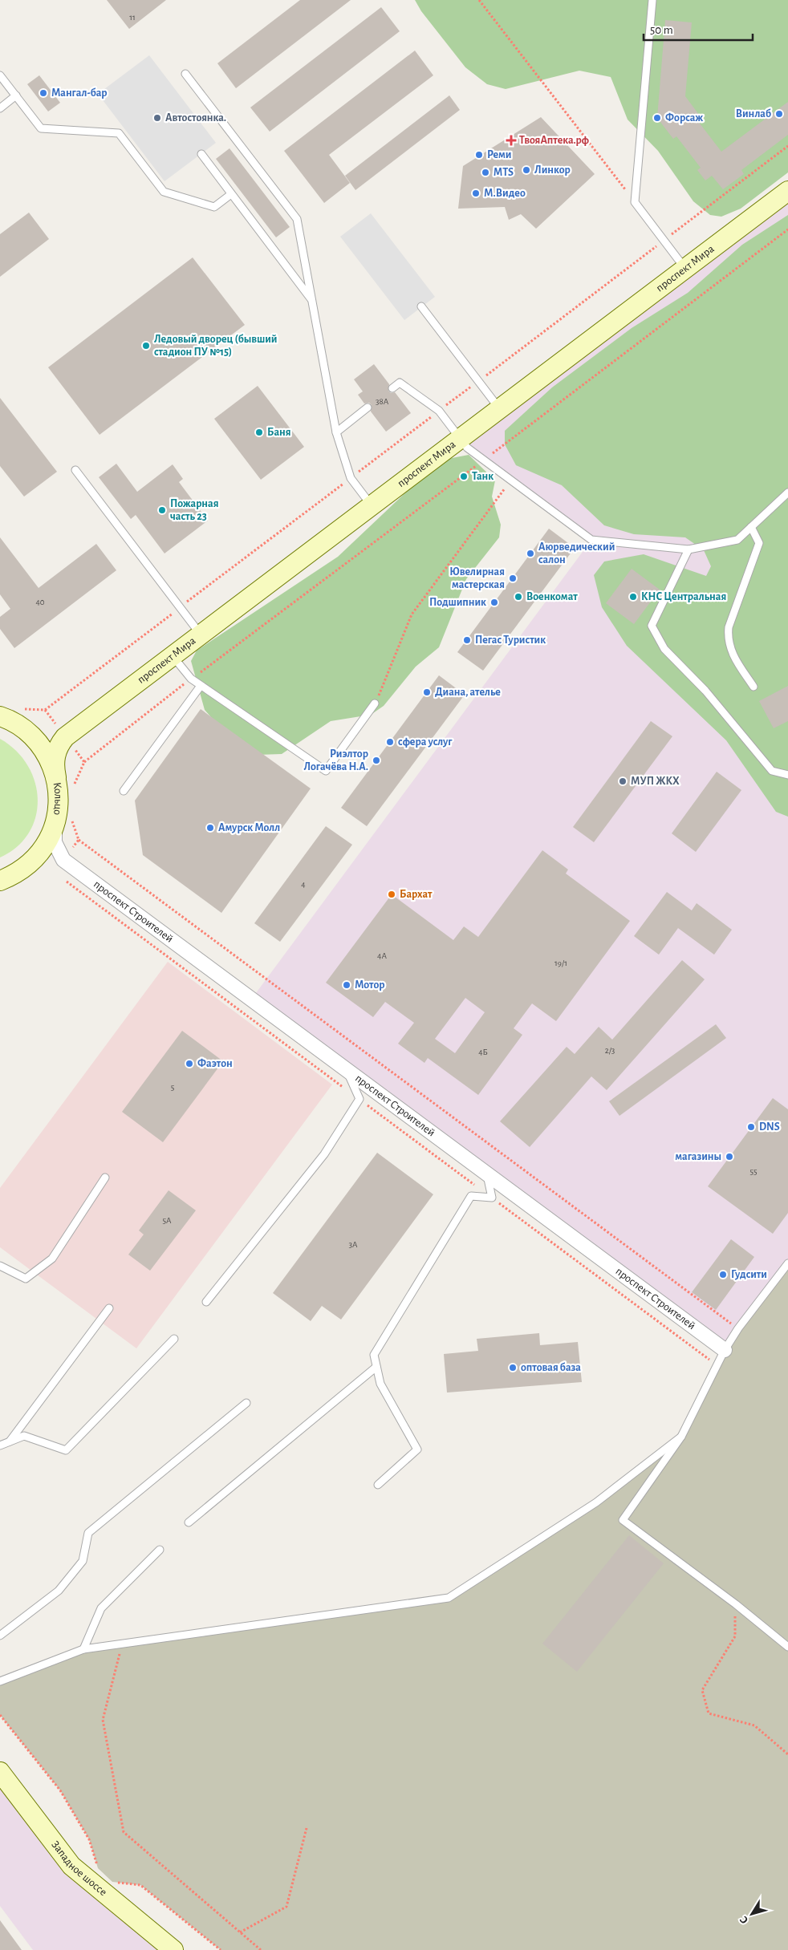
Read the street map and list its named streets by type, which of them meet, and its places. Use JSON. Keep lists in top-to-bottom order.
{
  "streets": {
    "street": [
      "проспект Мира",
      "Кольцо",
      "проспект Строителей",
      "Западное шоссе"
    ]
  },
  "places": {
    "other": [
      "Мангал-бар",
      "Винлаб",
      "Автостоянка.",
      "Форсаж",
      "Реми",
      "Линкор",
      "MTS",
      "М.Видео",
      "Ледовый дворец (бывший cтадион ПУ №15)",
      "Баня",
      "Танк",
      "Пожарная часть 23",
      "Аюрведический салон",
      "Ювелирная мастерская",
      "Военкомат",
      "КНС Центральная",
      "Подшипник",
      "Пегас Туристик",
      "Диана, ателье",
      "сфера услуг",
      "Риэлтор Логачёва Н.А.",
      "МУП ЖКХ",
      "Амурск Молл",
      "Бархат",
      "Мотор",
      "Фаэтон",
      "DNS",
      "магазины",
      "Гудсити",
      "оптовая база"
    ],
    "health": ["ТвояАптека.рф"]
  },
  "house_numbers": [
    "11",
    "38А",
    "40",
    "4",
    "4А",
    "19/1",
    "2/3",
    "4Б",
    "5",
    "55",
    "5А",
    "3А"
  ],
  "scale_bar": "50 m",
  "north": "bottom left"
}
